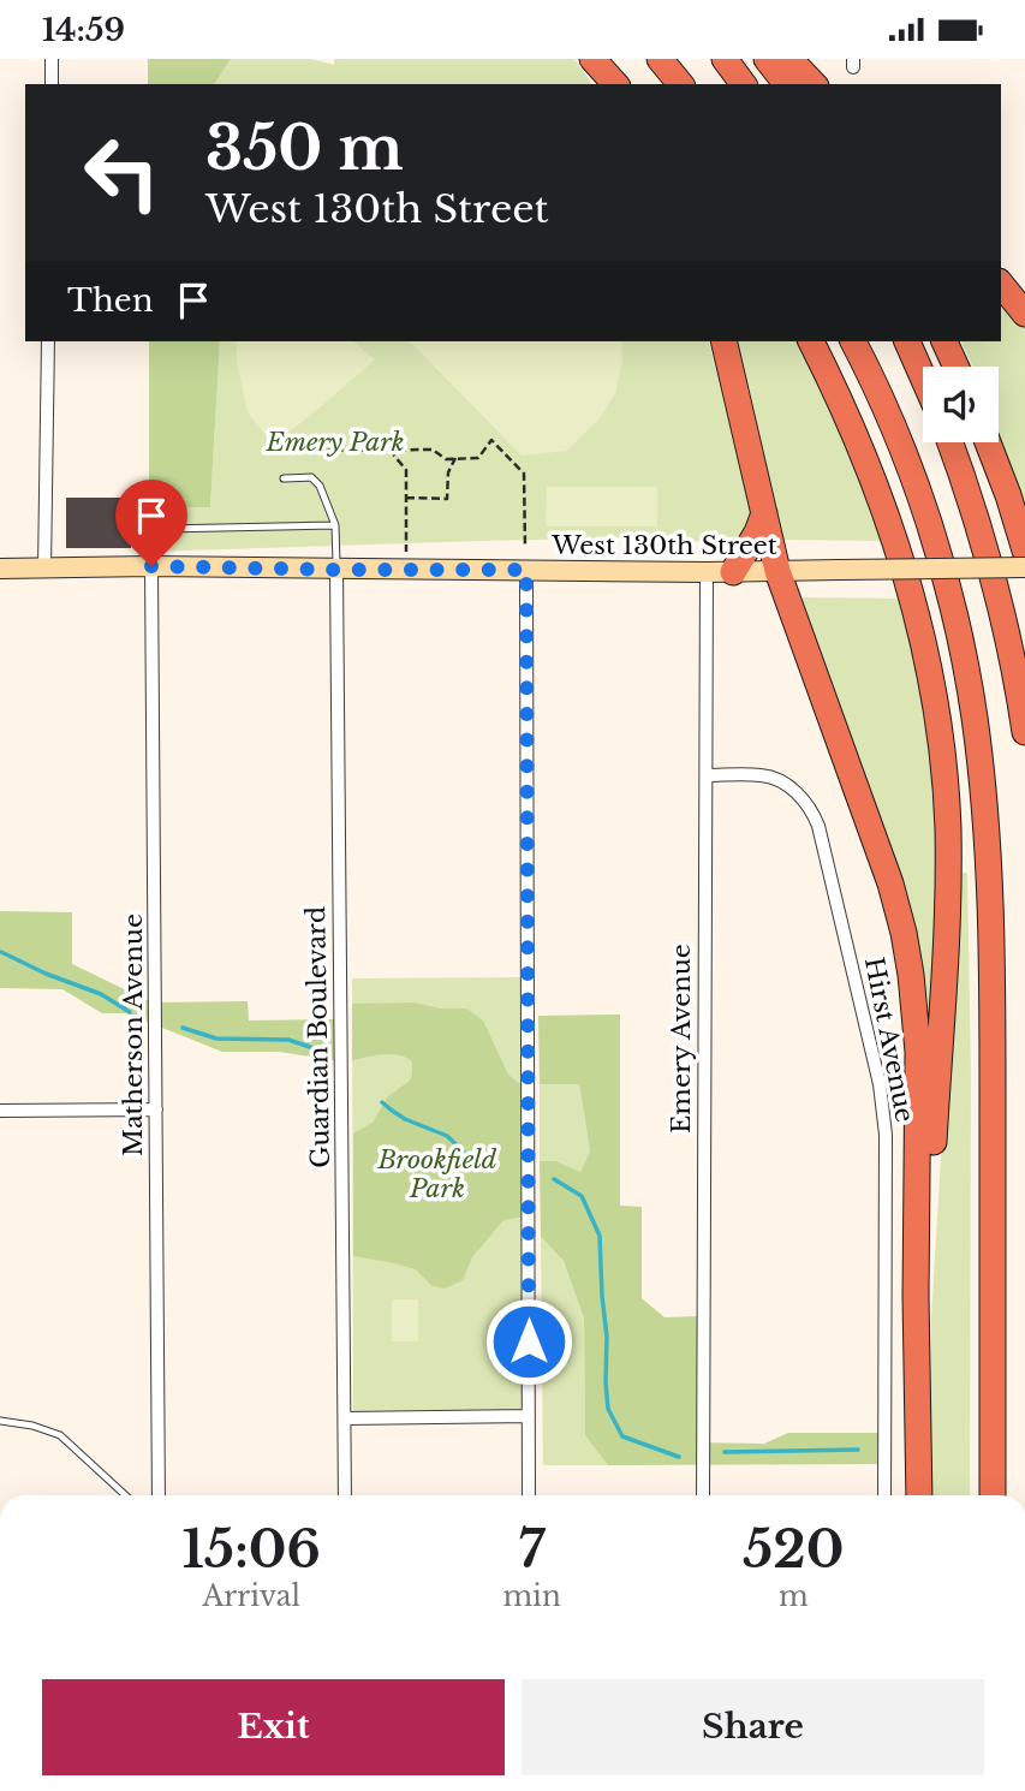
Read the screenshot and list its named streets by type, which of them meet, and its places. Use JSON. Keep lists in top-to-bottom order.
{
  "streets": {
    "main road": ["West 130th Street"],
    "street": [
      "Matherson Avenue",
      "Guardian Boulevard",
      "Emery Avenue",
      "Hirst Avenue"
    ]
  },
  "crossings": [
    ["West 130th Street", "Matherson Avenue"],
    ["West 130th Street", "Guardian Boulevard"],
    ["West 130th Street", "Emery Avenue"],
    ["Emery Avenue", "Hirst Avenue"]
  ],
  "parks": ["Emery Park", "Brookfield Park"],
  "page": {
    "status": "14:59",
    "turn": ["350 m", "West 130th Street"],
    "then": "Then",
    "eta": [
      "15:06",
      "Arrival",
      "7",
      "min",
      "520",
      "m"
    ],
    "buttons": ["Exit", "Share"]
  }
}
